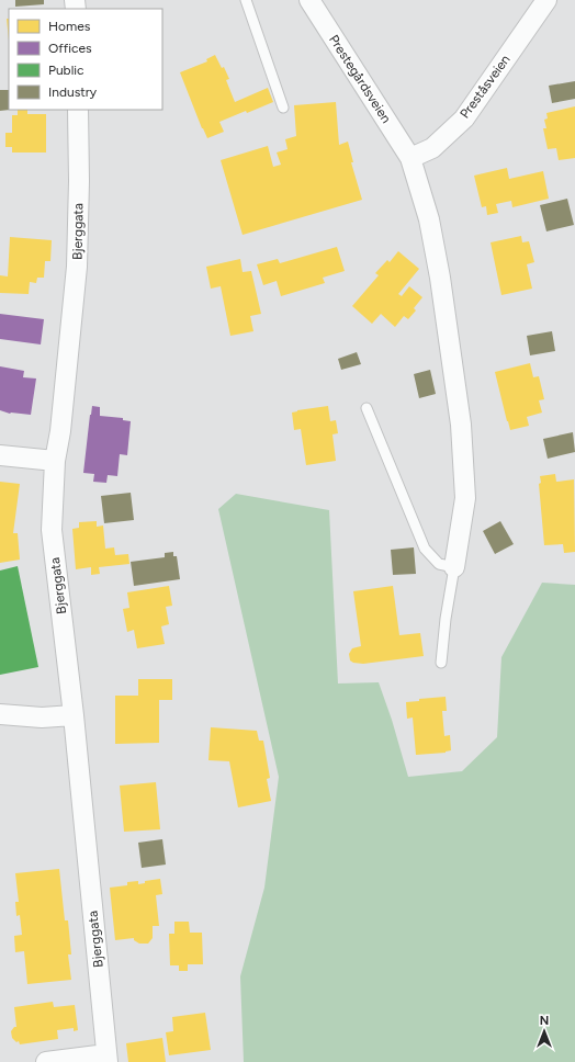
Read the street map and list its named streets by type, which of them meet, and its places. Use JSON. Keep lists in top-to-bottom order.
{
  "streets": {
    "street": ["Prestegårdsveien", "Preståsveien", "Bjerggata"]
  },
  "crossings": [
    ["Prestegårdsveien", "Preståsveien"]
  ],
  "legend": [
    "Homes",
    "Offices",
    "Public",
    "Industry"
  ],
  "north": "top"
}
